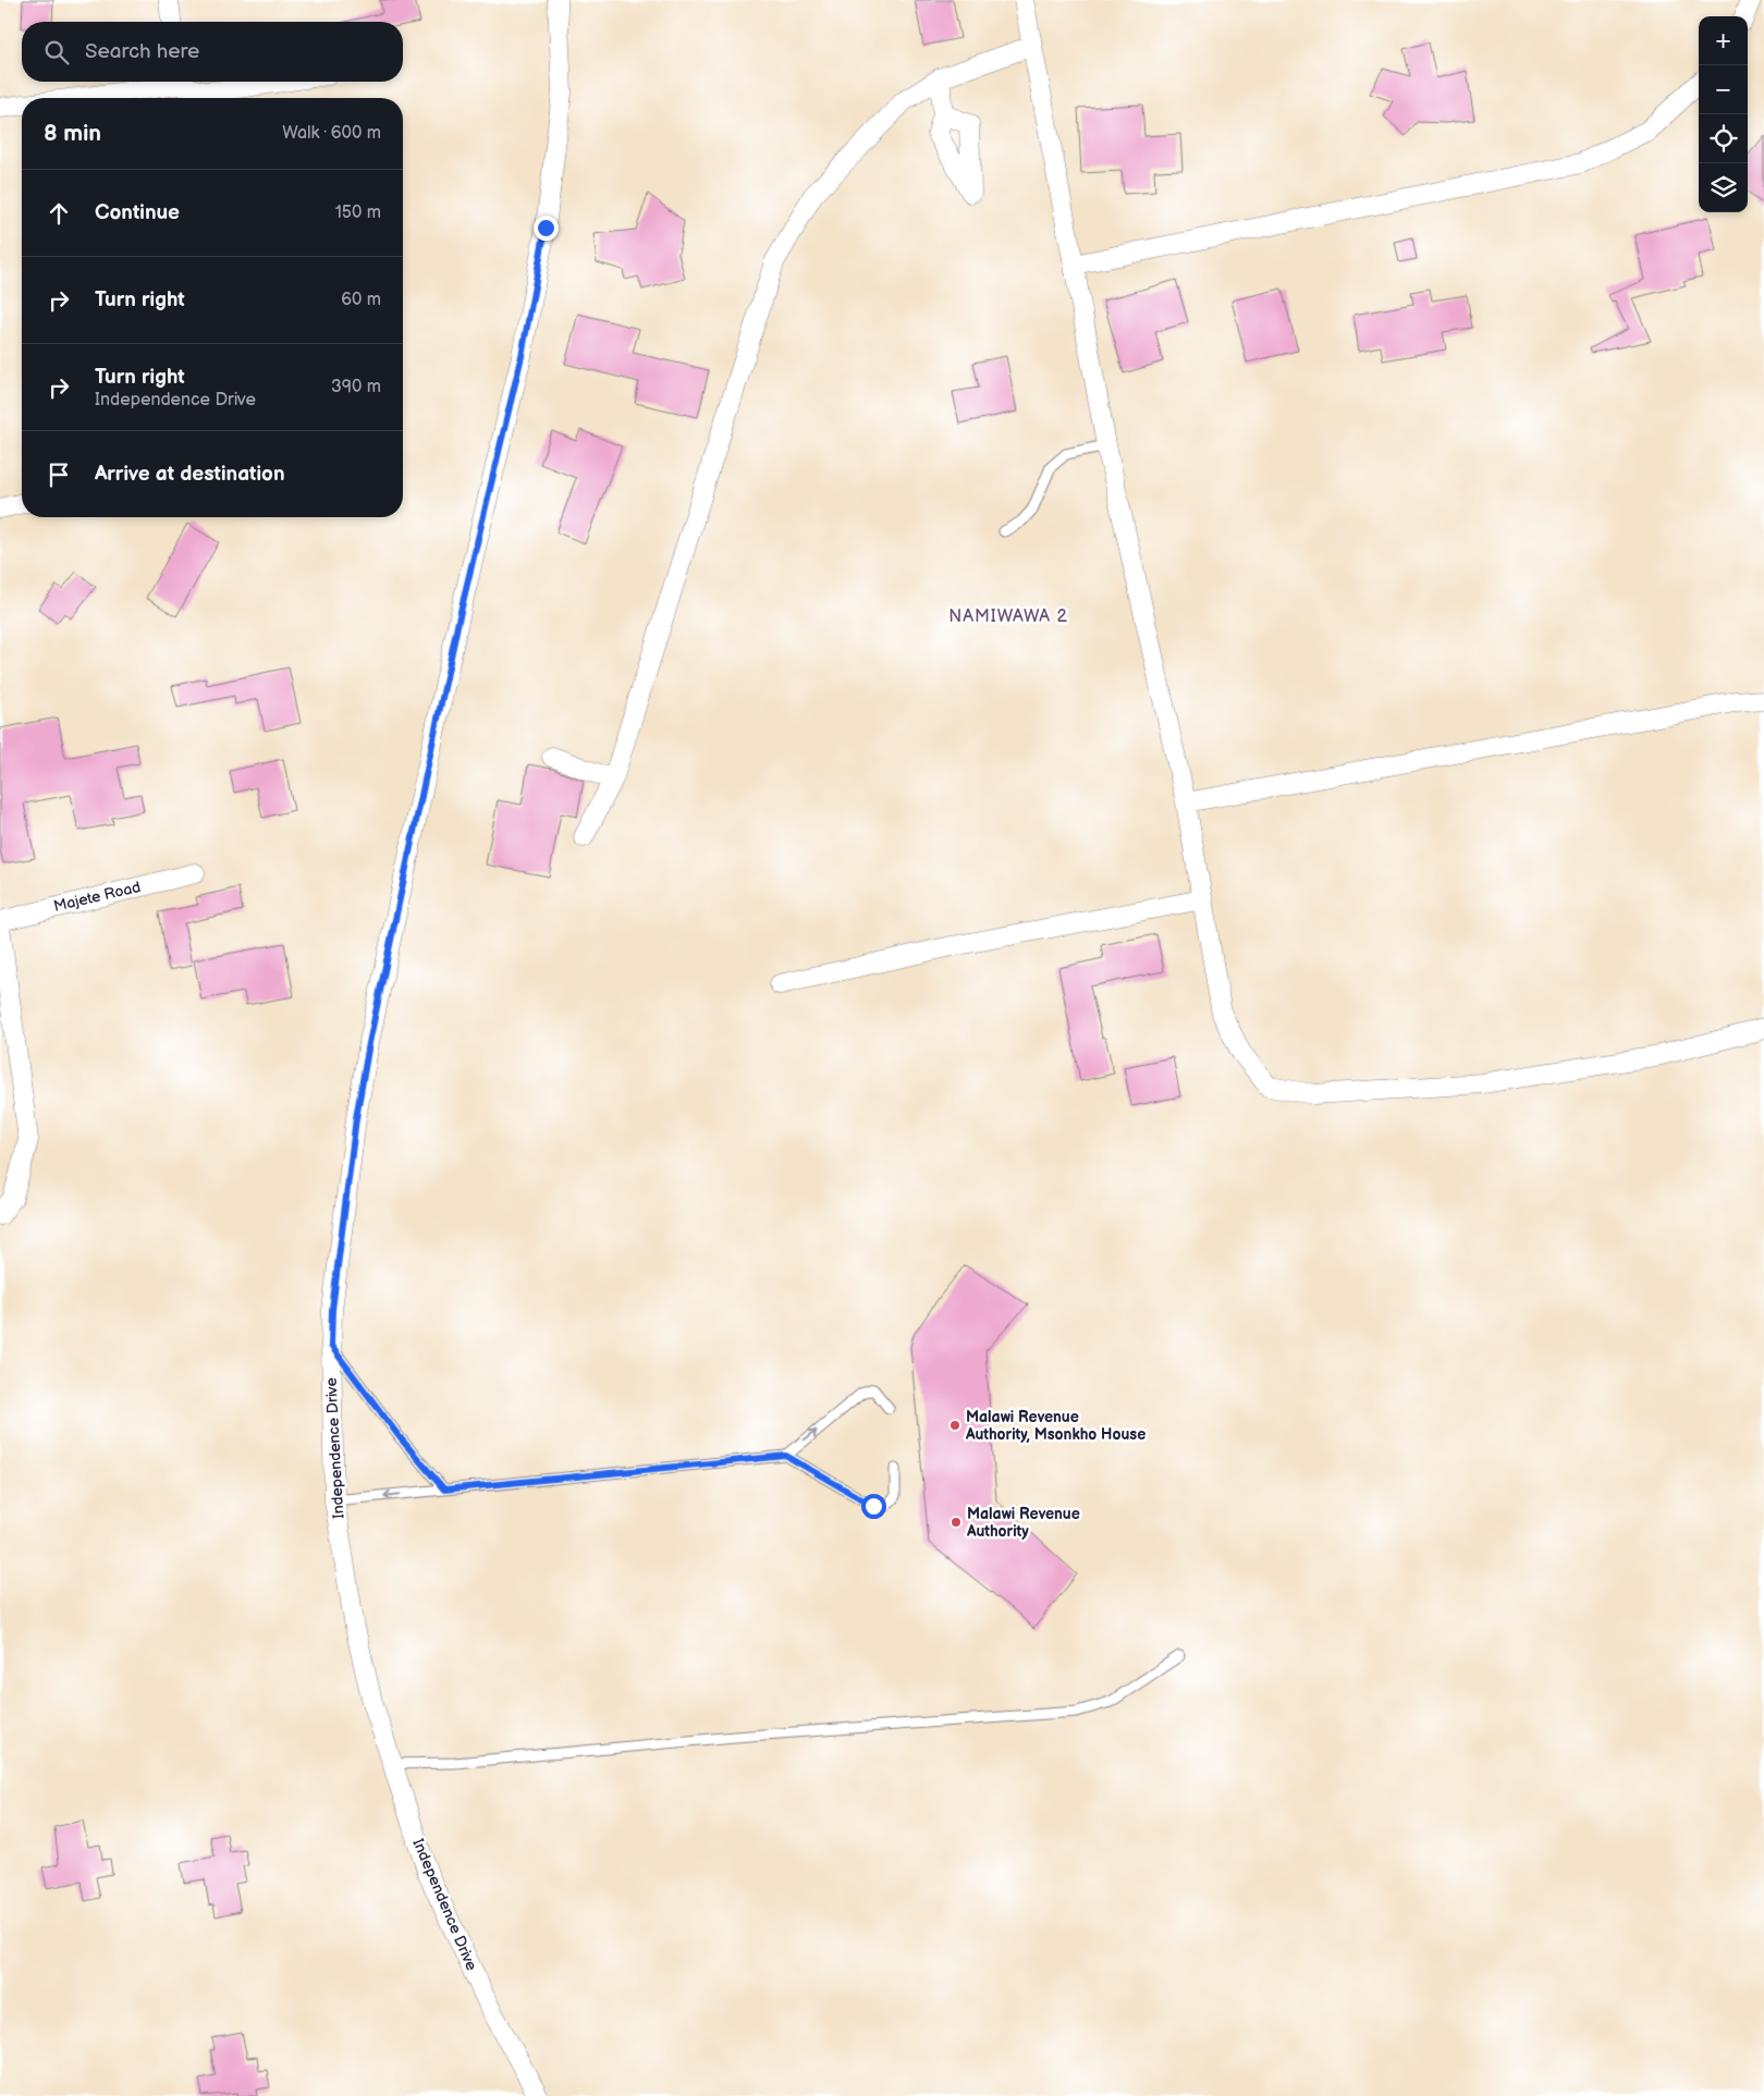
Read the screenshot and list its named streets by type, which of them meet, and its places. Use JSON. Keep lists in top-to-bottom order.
{
  "streets": {
    "street": ["Majete Road", "Independence Drive"]
  },
  "districts": ["NAMIWAWA 2"],
  "places": ["Malawi Revenue Authority, Msonkho House", "Malawi Revenue Authority"],
  "page": {
    "map_buttons": ["+", "−"],
    "search": "Search here",
    "heading": ["8 min", "Walk · 600 m"],
    "list": [
      ["Continue", "150 m"],
      ["Turn right", "60 m"],
      ["Turn right", "Independence Drive", "390 m"],
      "Arrive at destination"
    ]
  }
}
